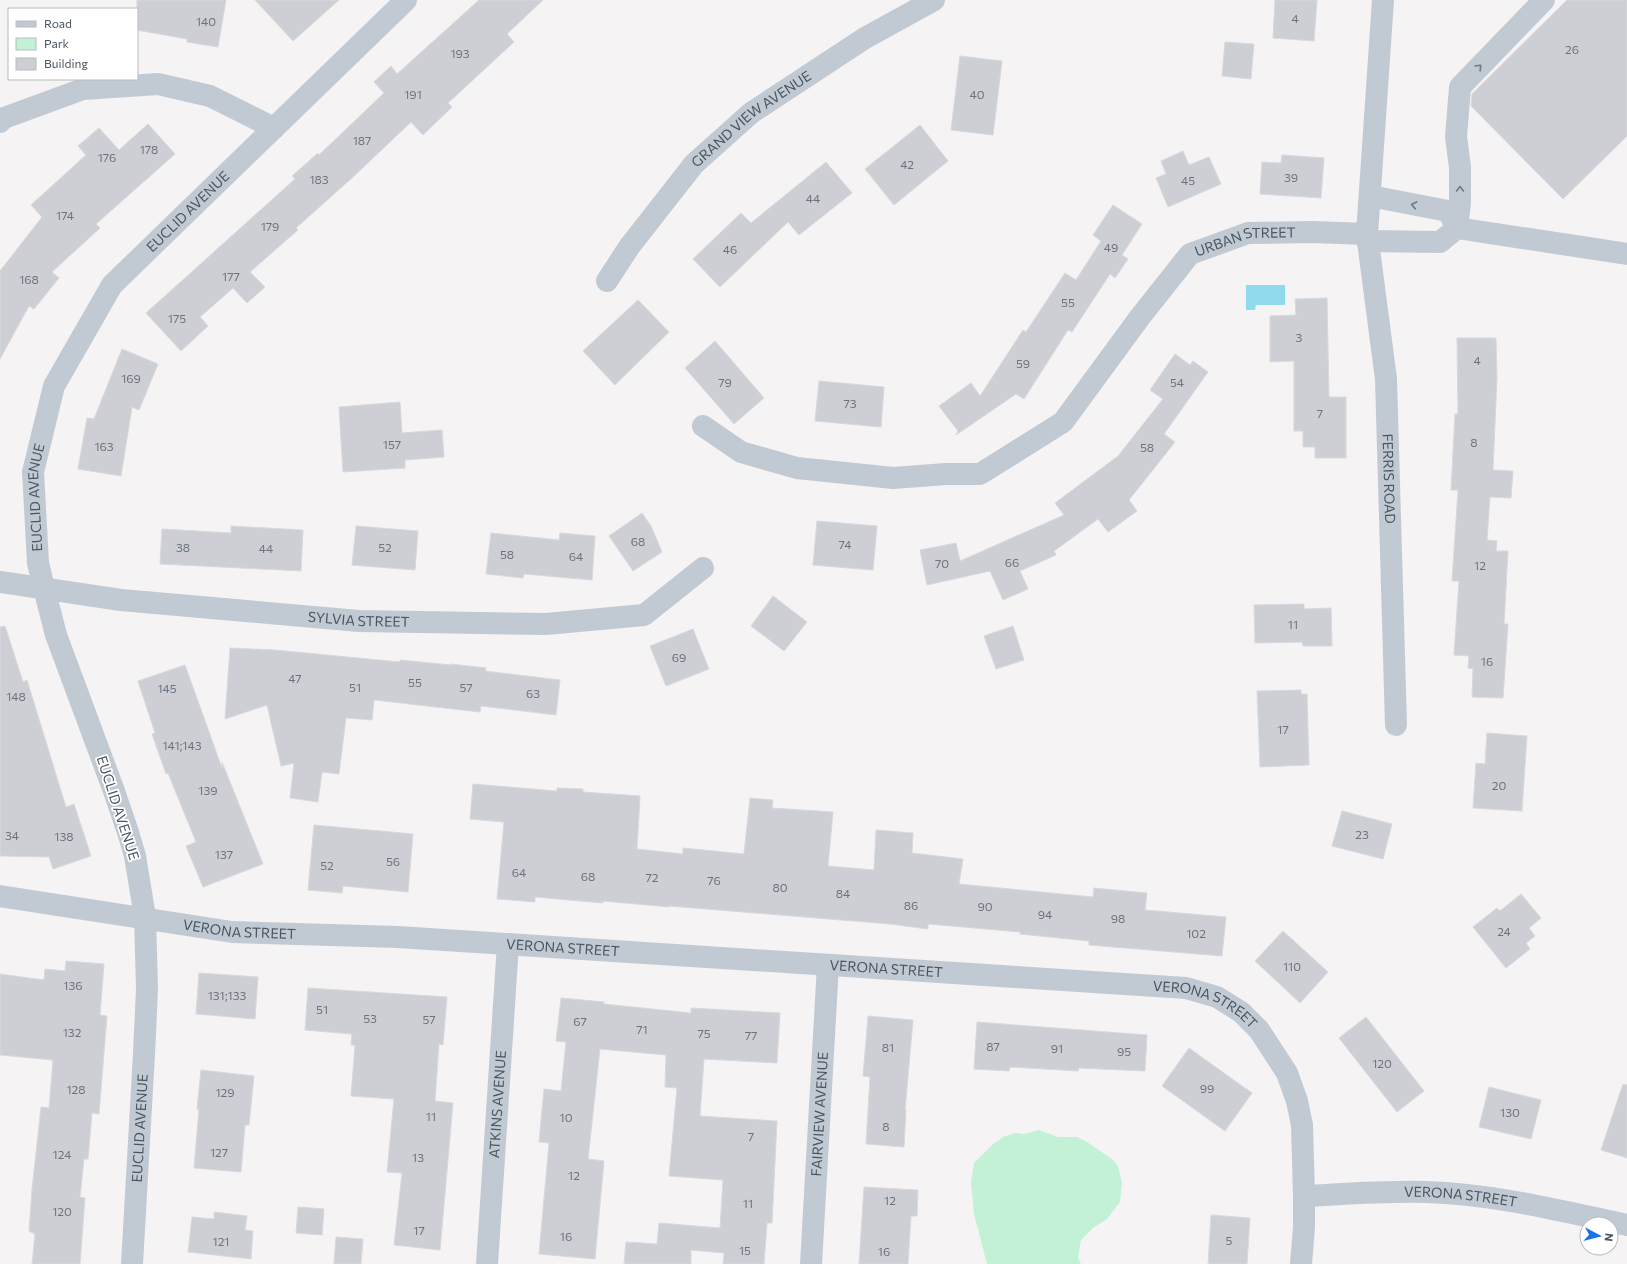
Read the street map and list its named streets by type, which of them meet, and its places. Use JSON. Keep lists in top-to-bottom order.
{
  "streets": {
    "street": [
      "GRAND VIEW AVENUE",
      "EUCLID AVENUE",
      "URBAN STREET",
      "FERRIS ROAD",
      "SYLVIA STREET",
      "VERONA STREET",
      "ATKINS AVENUE",
      "FAIRVIEW AVENUE"
    ]
  },
  "crossings": [
    ["EUCLID AVENUE", "SYLVIA STREET"],
    ["EUCLID AVENUE", "VERONA STREET"],
    ["URBAN STREET", "FERRIS ROAD"],
    ["VERONA STREET", "ATKINS AVENUE"],
    ["VERONA STREET", "FAIRVIEW AVENUE"]
  ],
  "house_numbers": [
    "4",
    "140",
    "26",
    "193",
    "191",
    "40",
    "187",
    "178",
    "176",
    "42",
    "39",
    "183",
    "45",
    "44",
    "174",
    "179",
    "49",
    "46",
    "177",
    "168",
    "55",
    "175",
    "3",
    "4",
    "59",
    "169",
    "79",
    "54",
    "73",
    "7",
    "8",
    "157",
    "163",
    "58",
    "68",
    "74",
    "38",
    "52",
    "44",
    "58",
    "64",
    "66",
    "70",
    "12",
    "11",
    "69",
    "16",
    "47",
    "55",
    "51",
    "57",
    "145",
    "63",
    "148",
    "17",
    "141;143",
    "20",
    "139",
    "23",
    "34",
    "138",
    "137",
    "56",
    "52",
    "64",
    "68",
    "72",
    "76",
    "80",
    "84",
    "86",
    "90",
    "94",
    "98",
    "24",
    "102",
    "110",
    "136",
    "131;133",
    "51",
    "53",
    "57",
    "67",
    "71",
    "132",
    "75",
    "77",
    "87",
    "81",
    "91",
    "95",
    "120",
    "99",
    "128",
    "129",
    "130",
    "11",
    "10",
    "8",
    "7",
    "127",
    "124",
    "13",
    "12",
    "12",
    "11",
    "120",
    "17",
    "16",
    "5",
    "121",
    "15",
    "16"
  ],
  "legend": ["Road", "Park", "Building"],
  "north": "right"
}
